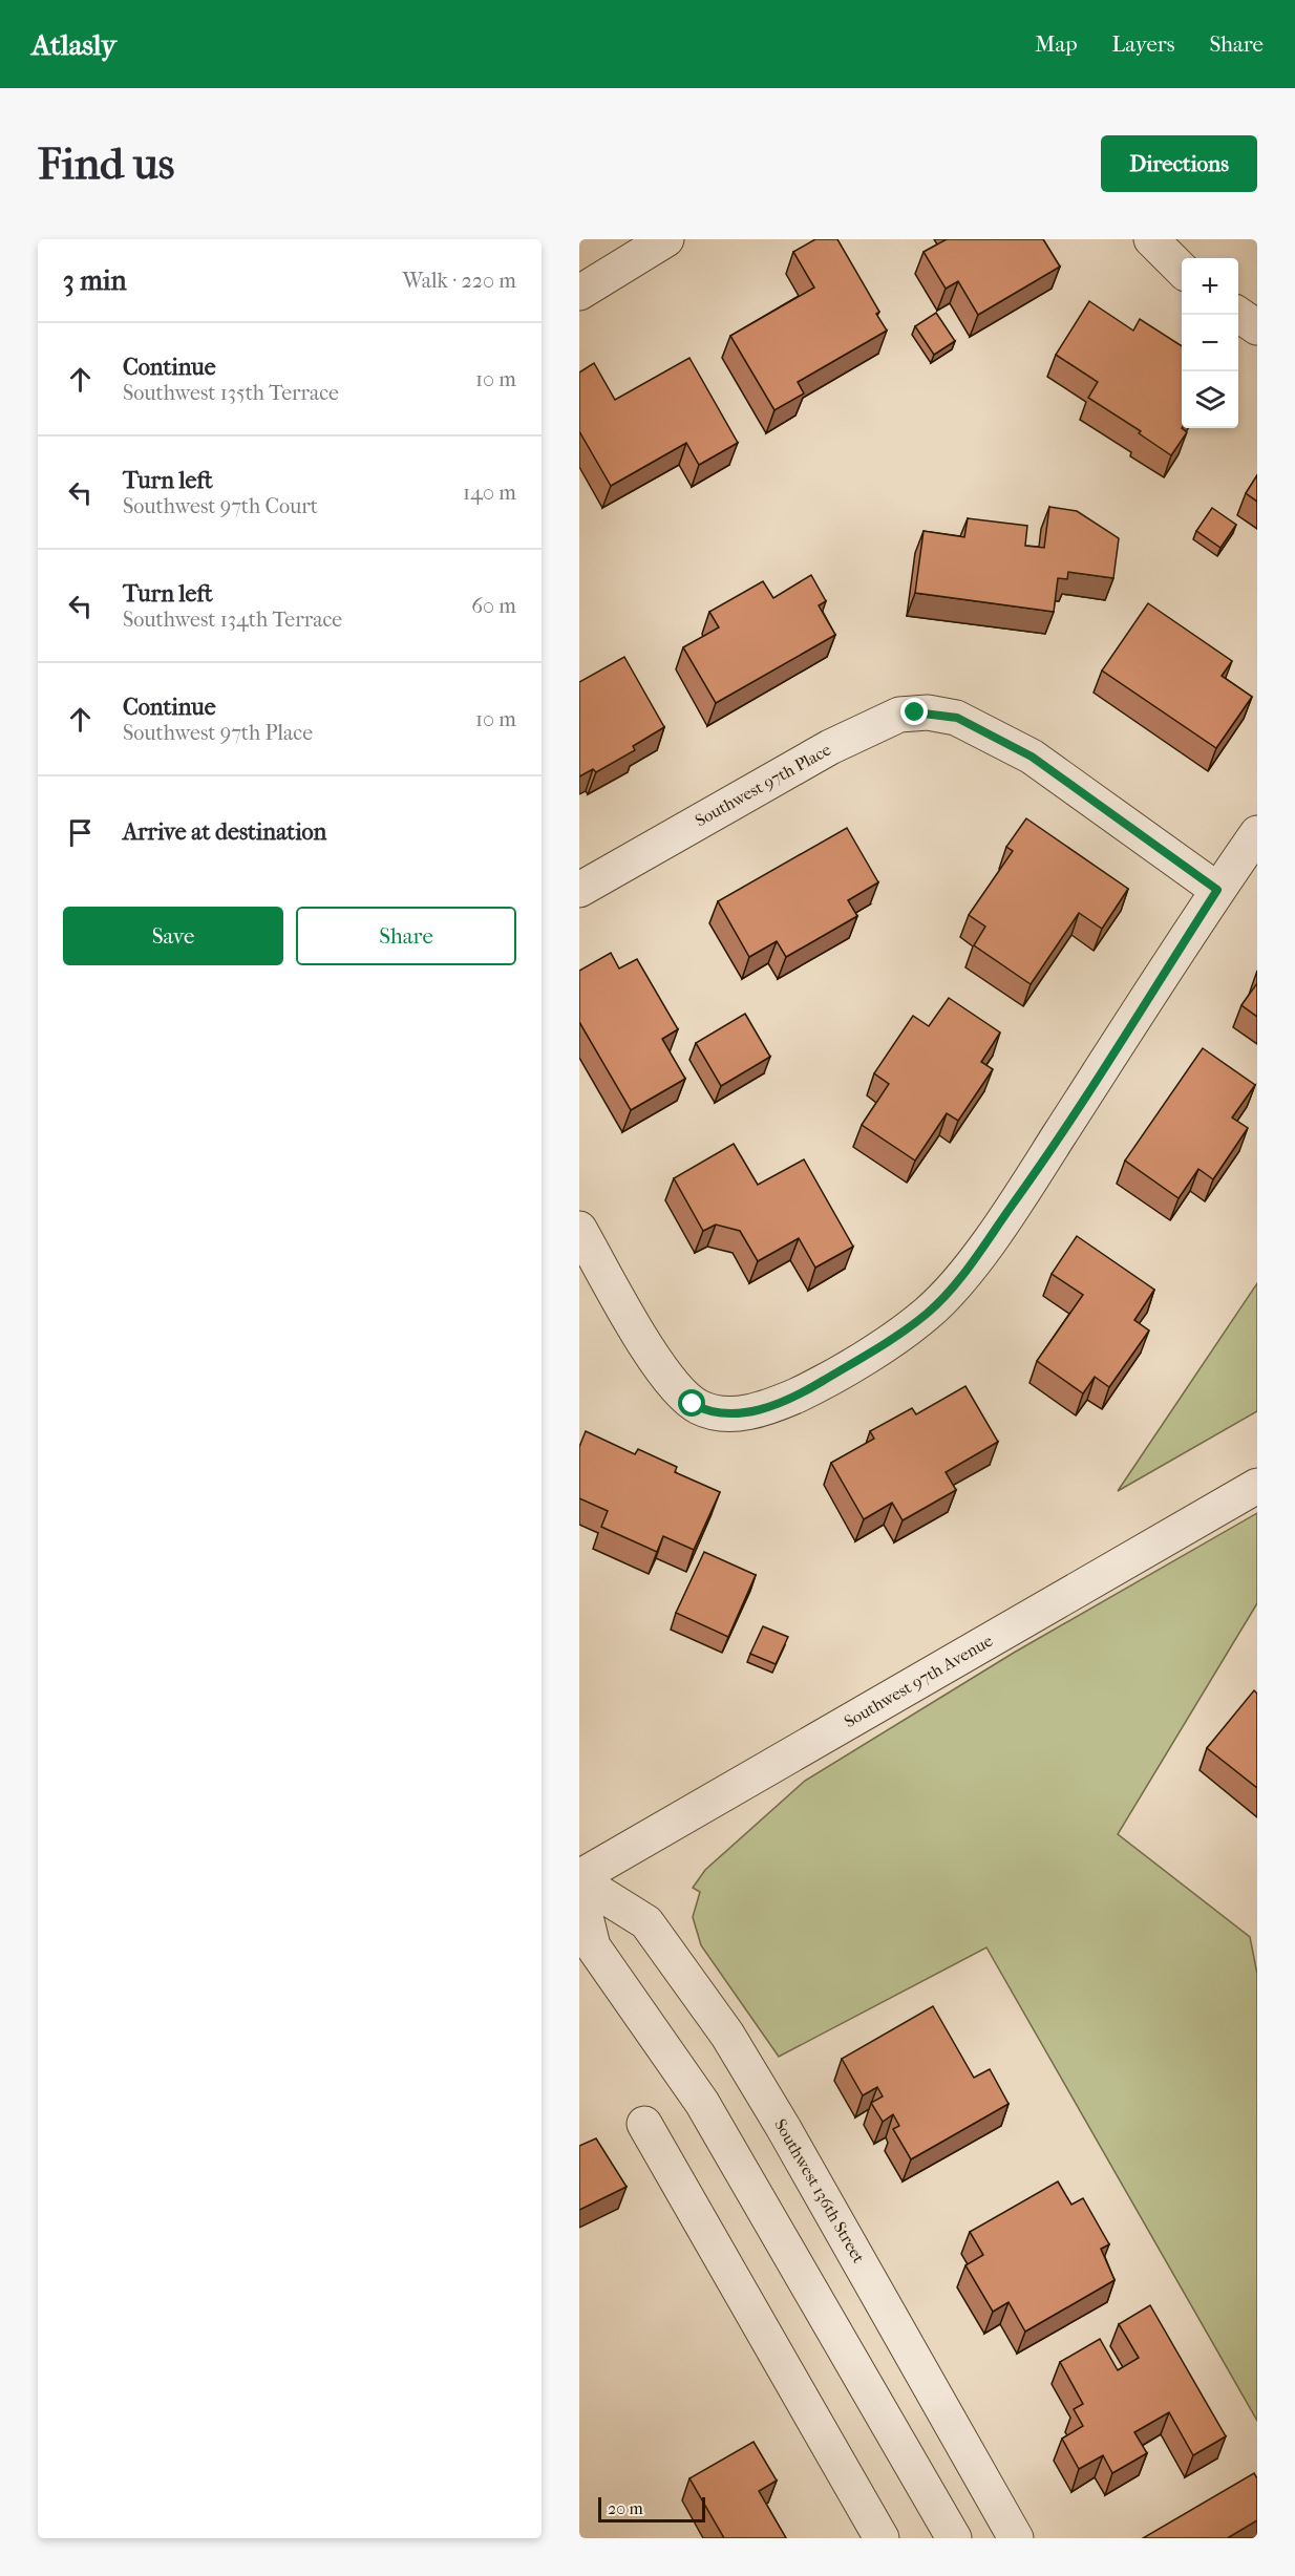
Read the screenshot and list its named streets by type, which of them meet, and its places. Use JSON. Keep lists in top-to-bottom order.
{
  "streets": {
    "street": ["Southwest 97th Place", "Southwest 97th Avenue", "Southwest 136th Street"]
  },
  "crossings": [
    ["Southwest 97th Avenue", "Southwest 136th Street"]
  ],
  "scale_bar": "20 m",
  "page": {
    "header": "Atlasly",
    "nav": ["Map", "Layers", "Share"],
    "buttons": [
      "Directions",
      ["Save", "Share"]
    ],
    "title": "Find us",
    "heading": ["3 min", "Walk · 220 m"],
    "map_buttons": ["+", "−"],
    "list": [
      ["Continue", "Southwest 135th Terrace", "10 m"],
      ["Turn left", "Southwest 97th Court", "140 m"],
      ["Turn left", "Southwest 134th Terrace", "60 m"],
      ["Continue", "Southwest 97th Place", "10 m"],
      "Arrive at destination"
    ],
    "scale": "20 m"
  }
}
